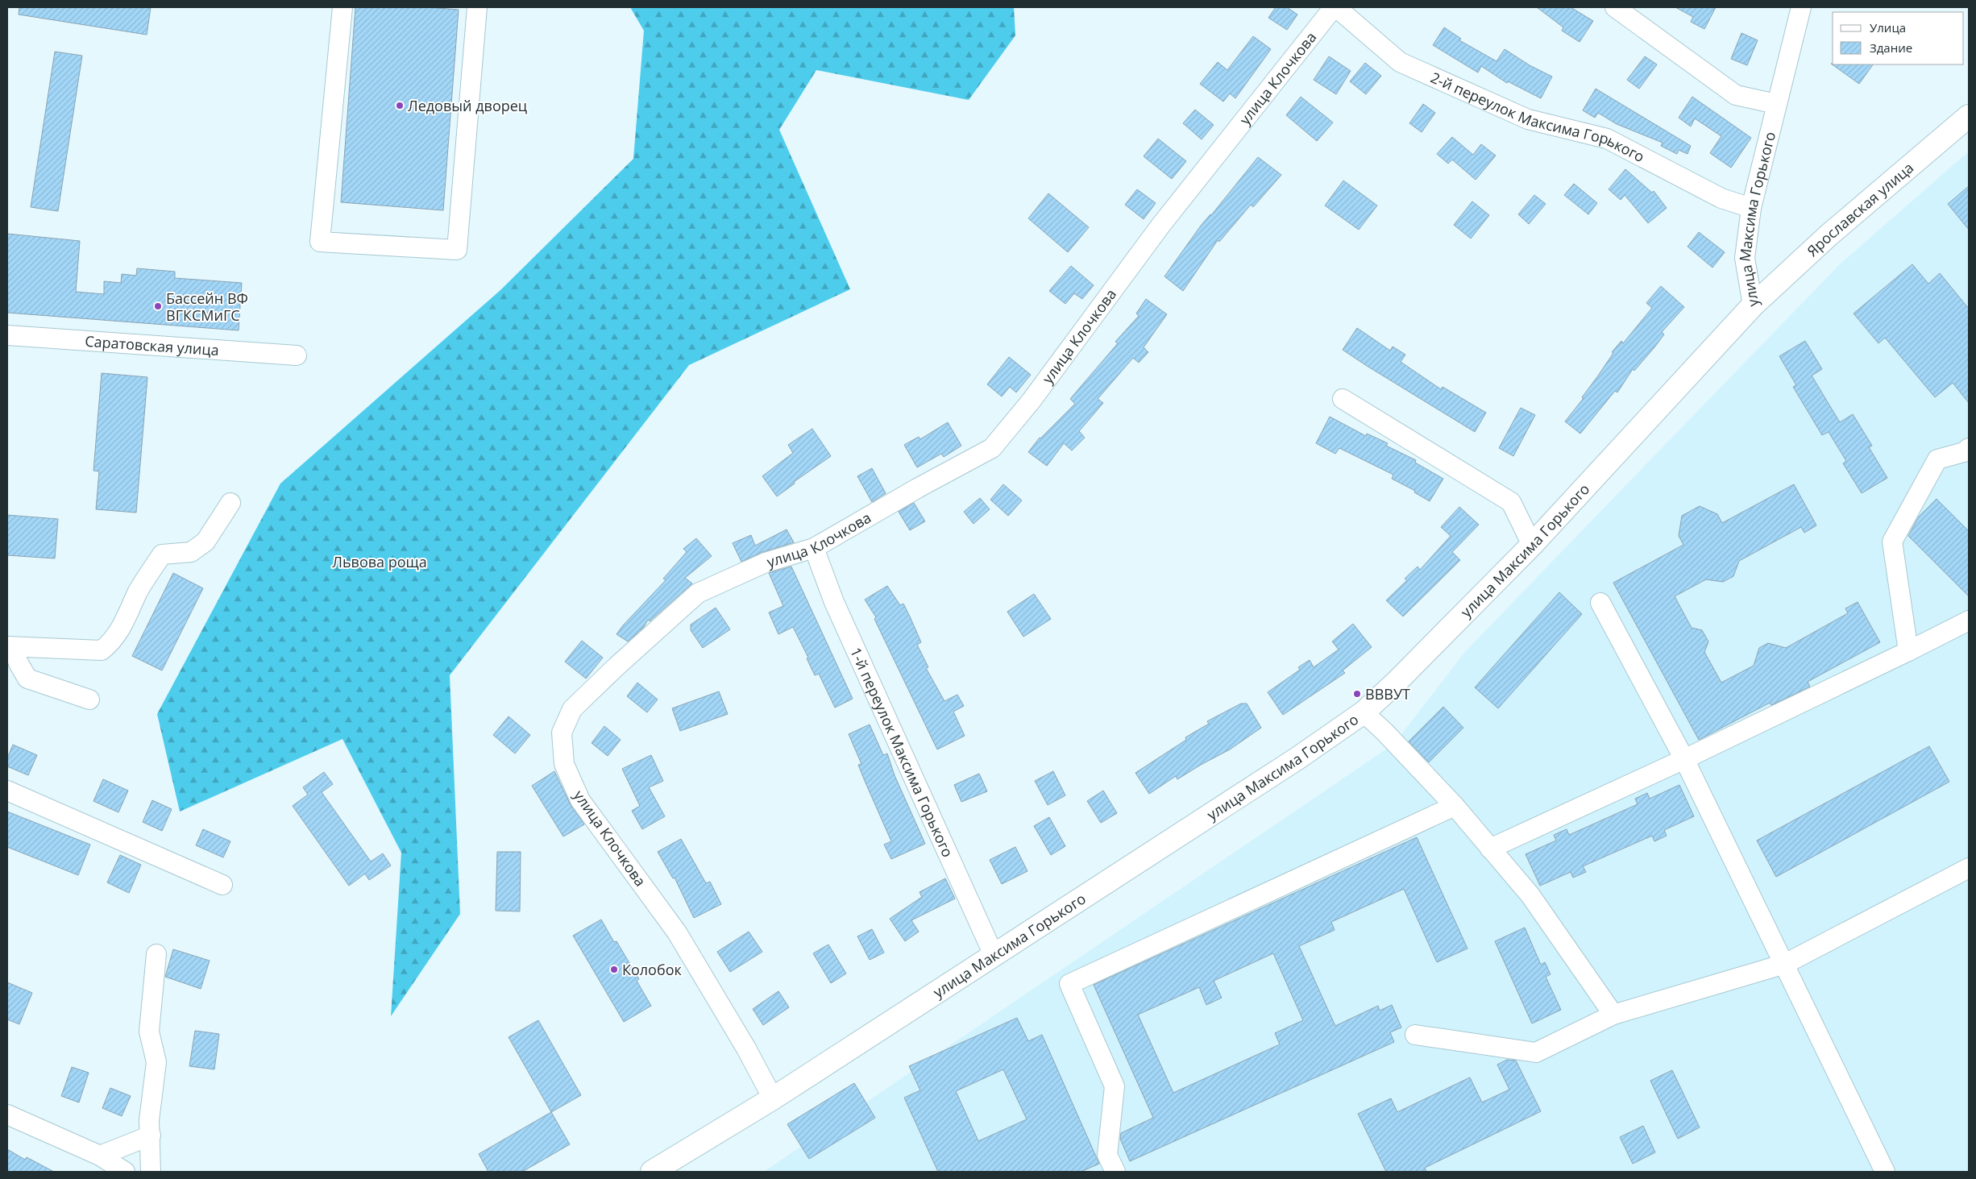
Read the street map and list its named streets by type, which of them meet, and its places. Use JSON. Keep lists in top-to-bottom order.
{
  "streets": {
    "main road": ["Ярославская улица", "улица Максима Горького"],
    "street": [
      "улица Клочкова",
      "2-й переулок Максима Горького",
      "Саратовская улица",
      "1-й переулок Максима Горького"
    ]
  },
  "crossings": [
    ["улица Клочкова", "2-й переулок Максима Горького"],
    ["улица Клочкова", "улица Максима Горького"],
    ["улица Клочкова", "1-й переулок Максима Горького"],
    ["2-й переулок Максима Горького", "улица Максима Горького"],
    ["Ярославская улица", "улица Максима Горького"],
    ["улица Максима Горького", "1-й переулок Максима Горького"]
  ],
  "parks": ["Львова роща"],
  "places": [
    "Ледовый дворец",
    "Бассейн ВФ ВГКСМиГС",
    "ВВВУТ",
    "Колобок"
  ],
  "legend": ["Улица", "Здание"]
}
